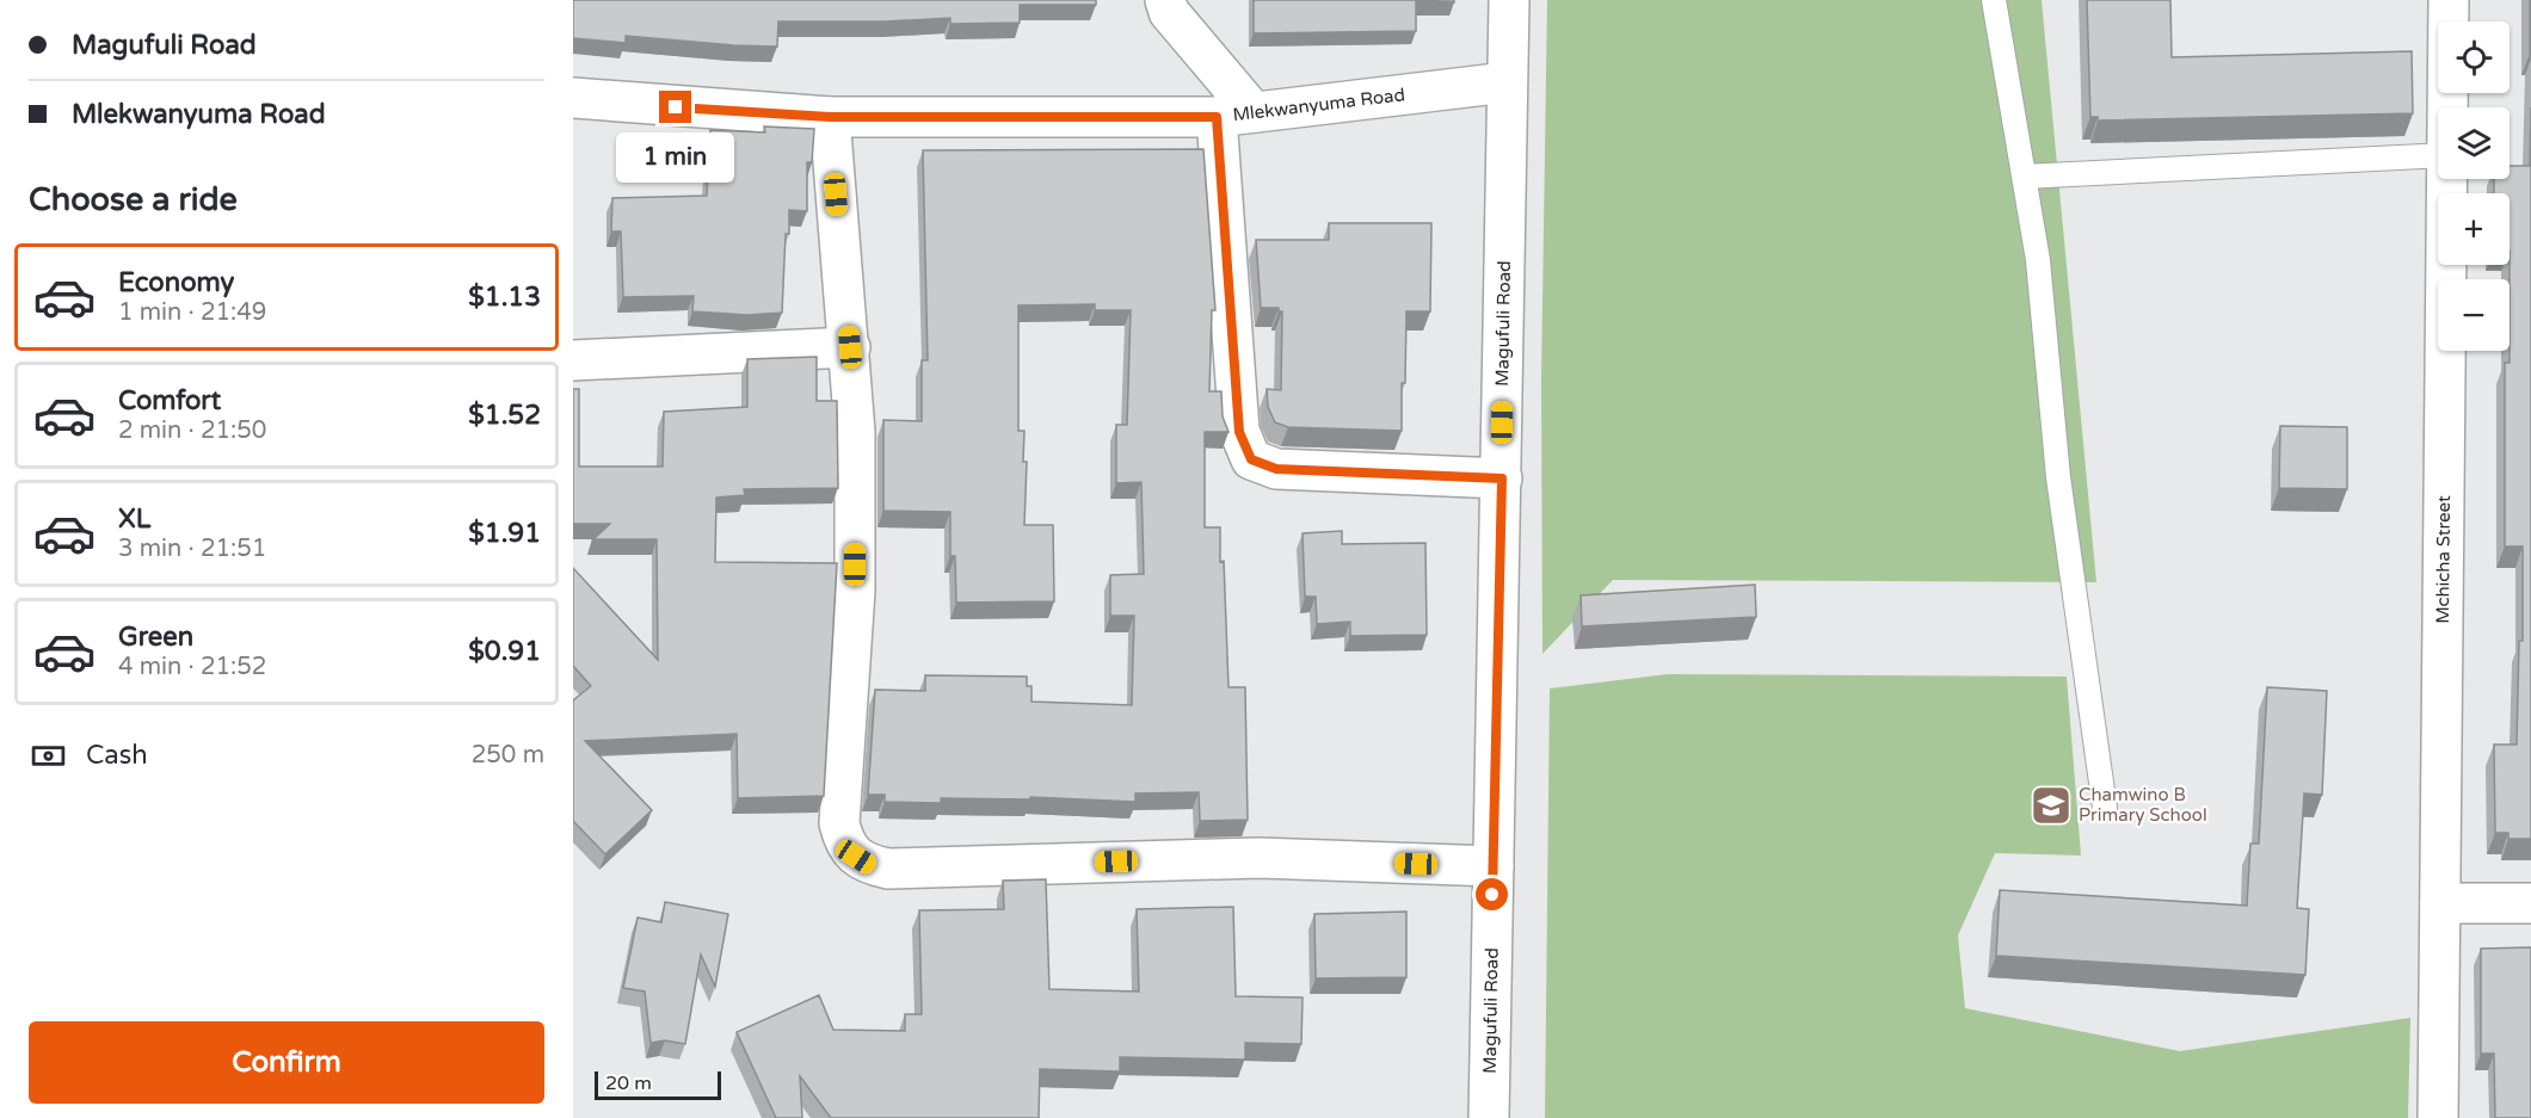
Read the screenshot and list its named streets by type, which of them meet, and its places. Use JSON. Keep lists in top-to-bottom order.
{
  "streets": {
    "street": ["Mlekwanyuma Road", "Magufuli Road", "Mchicha Street"]
  },
  "crossings": [
    ["Mlekwanyuma Road", "Magufuli Road"]
  ],
  "places": {
    "school or university": ["Chamwino B Primary School"]
  },
  "scale_bar": "20 m",
  "page": {
    "banner": ["Magufuli Road", "Mlekwanyuma Road"],
    "map_buttons": ["+", "−"],
    "bubble": "1 min",
    "heading": "Choose a ride",
    "list": [
      {
        "name": "Economy",
        "note": "1 min · 21:49",
        "value": "$1.13"
      },
      {
        "name": "Comfort",
        "note": "2 min · 21:50",
        "value": "$1.52"
      },
      {
        "name": "XL",
        "note": "3 min · 21:51",
        "value": "$1.91"
      },
      {
        "name": "Green",
        "note": "4 min · 21:52",
        "value": "$0.91"
      }
    ],
    "pay": ["Cash", "250 m"],
    "buttons": "Confirm",
    "scale": "20 m"
  }
}
